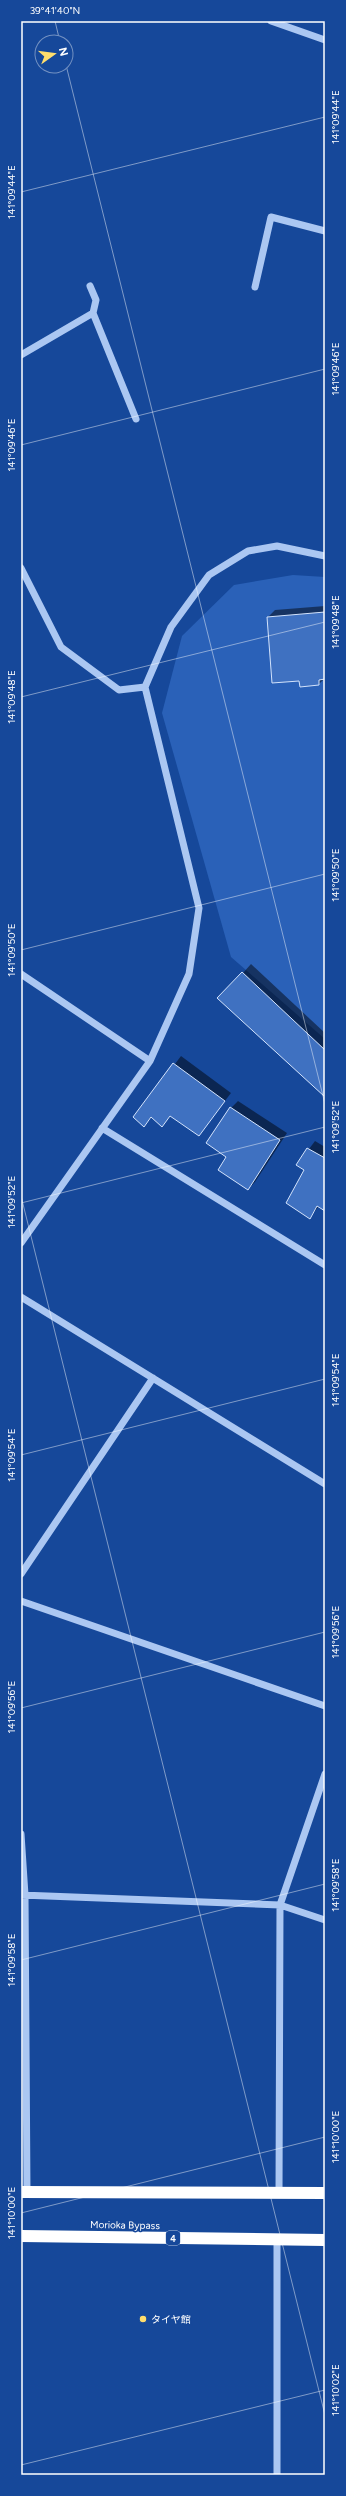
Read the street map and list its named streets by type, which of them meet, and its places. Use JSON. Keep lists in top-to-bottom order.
{
  "streets": {
    "highway": ["Morioka Bypass", "4"]
  },
  "places": ["タイヤ館"],
  "north": "right",
  "coordinates": [
    "39°41'40\"N",
    "141°09'44\"E",
    "141°09'46\"E",
    "141°09'48\"E",
    "141°09'50\"E",
    "141°09'52\"E",
    "141°09'54\"E",
    "141°09'56\"E",
    "141°09'58\"E",
    "141°10'00\"E",
    "141°10'02\"E"
  ]
}
